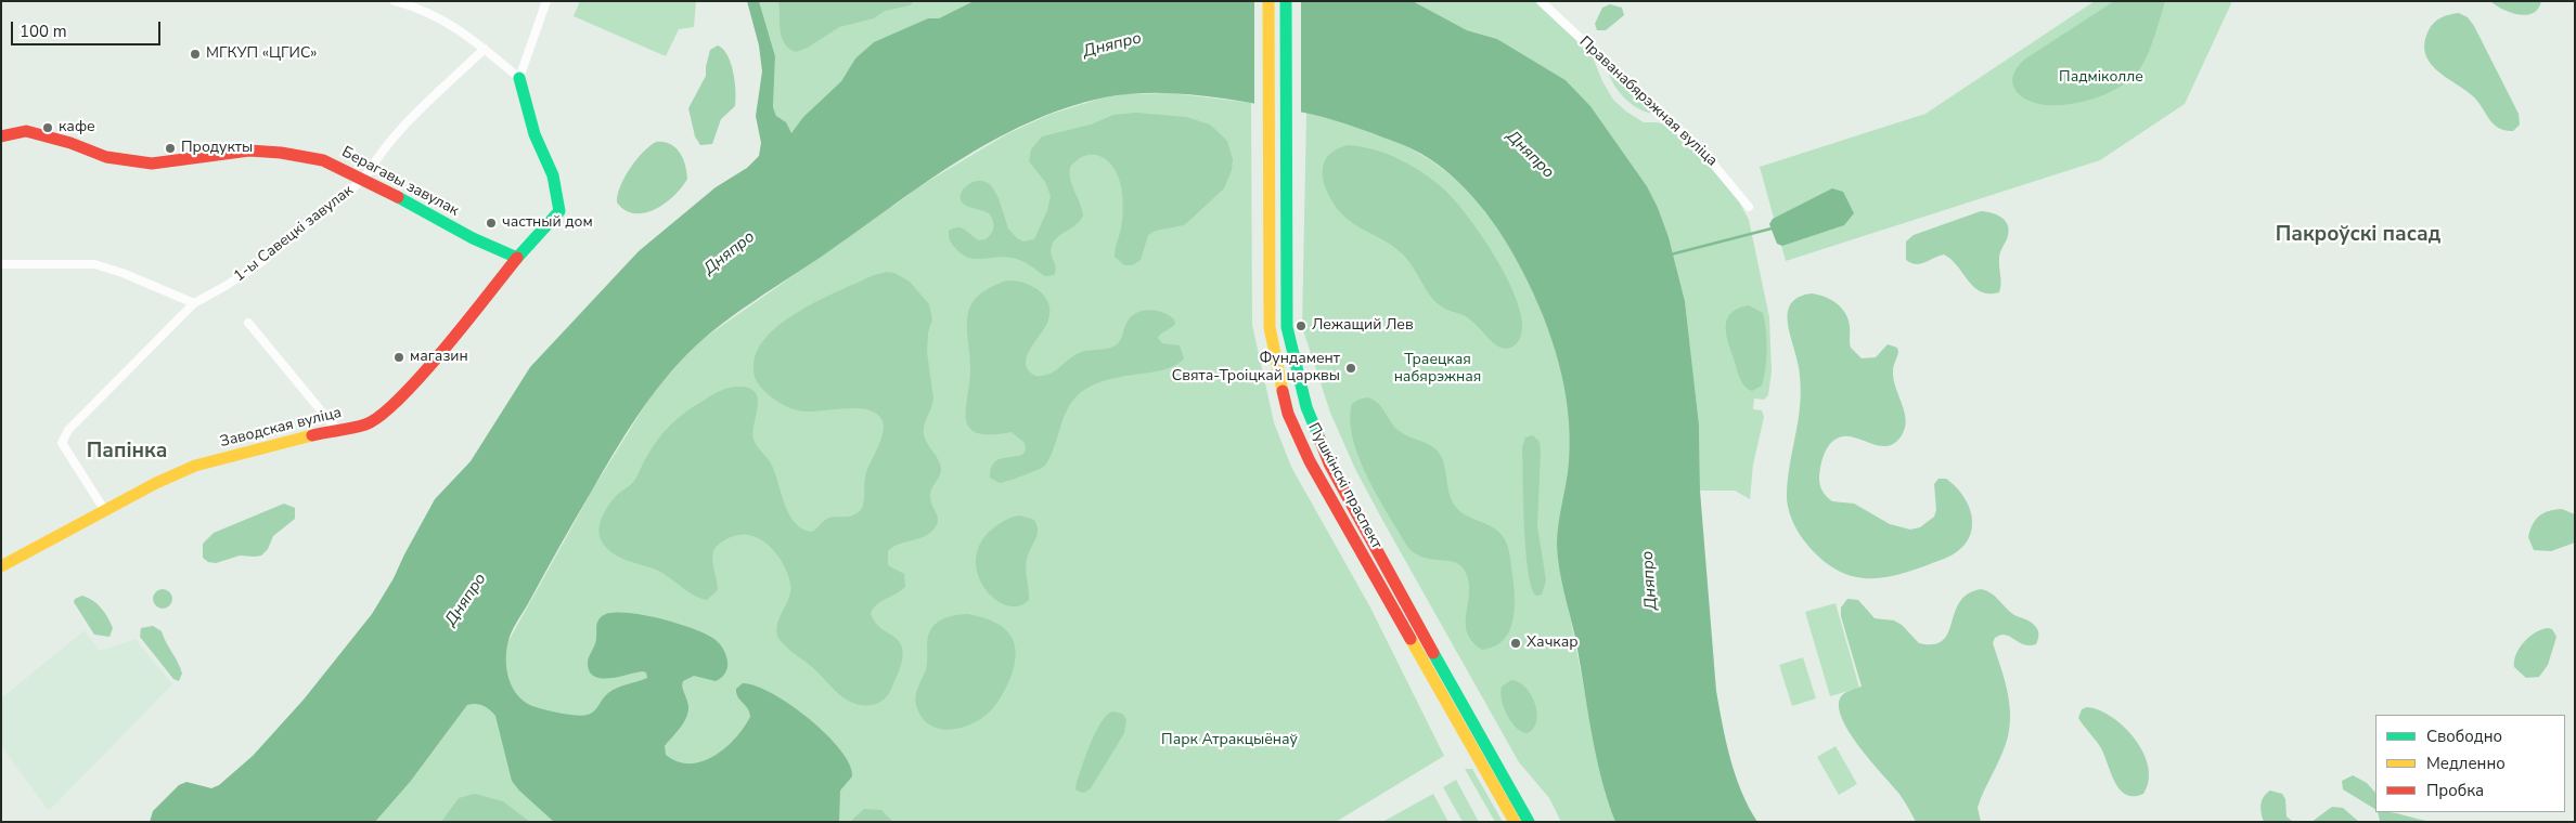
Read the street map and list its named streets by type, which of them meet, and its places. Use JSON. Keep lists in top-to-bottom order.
{
  "streets": {
    "main road": ["Берагавы завулак", "Заводская вуліца", "Пушкінскі праспект"],
    "street": ["Праванабярэжная вуліца", "1-ы Савецкі завулак"]
  },
  "crossings": [
    ["Берагавы завулак", "1-ы Савецкі завулак"],
    ["Берагавы завулак", "Заводская вуліца"],
    ["1-ы Савецкі завулак", "Заводская вуліца"]
  ],
  "districts": ["Пакроўскі пасад", "Папінка"],
  "water": ["Дняпро"],
  "parks": ["Падміколле", "Траецкая набярэжная", "Парк Атракцыёнаў"],
  "places": [
    "МГКУП «ЦГИС»",
    "кафе",
    "Продукты",
    "частный дом",
    "Лежащий Лев",
    "магазин",
    "Фундамент Свята-Троіцкай царквы",
    "Хачкар"
  ],
  "legend": ["Свободно", "Медленно", "Пробка"],
  "scale_bar": "100 m"
}
